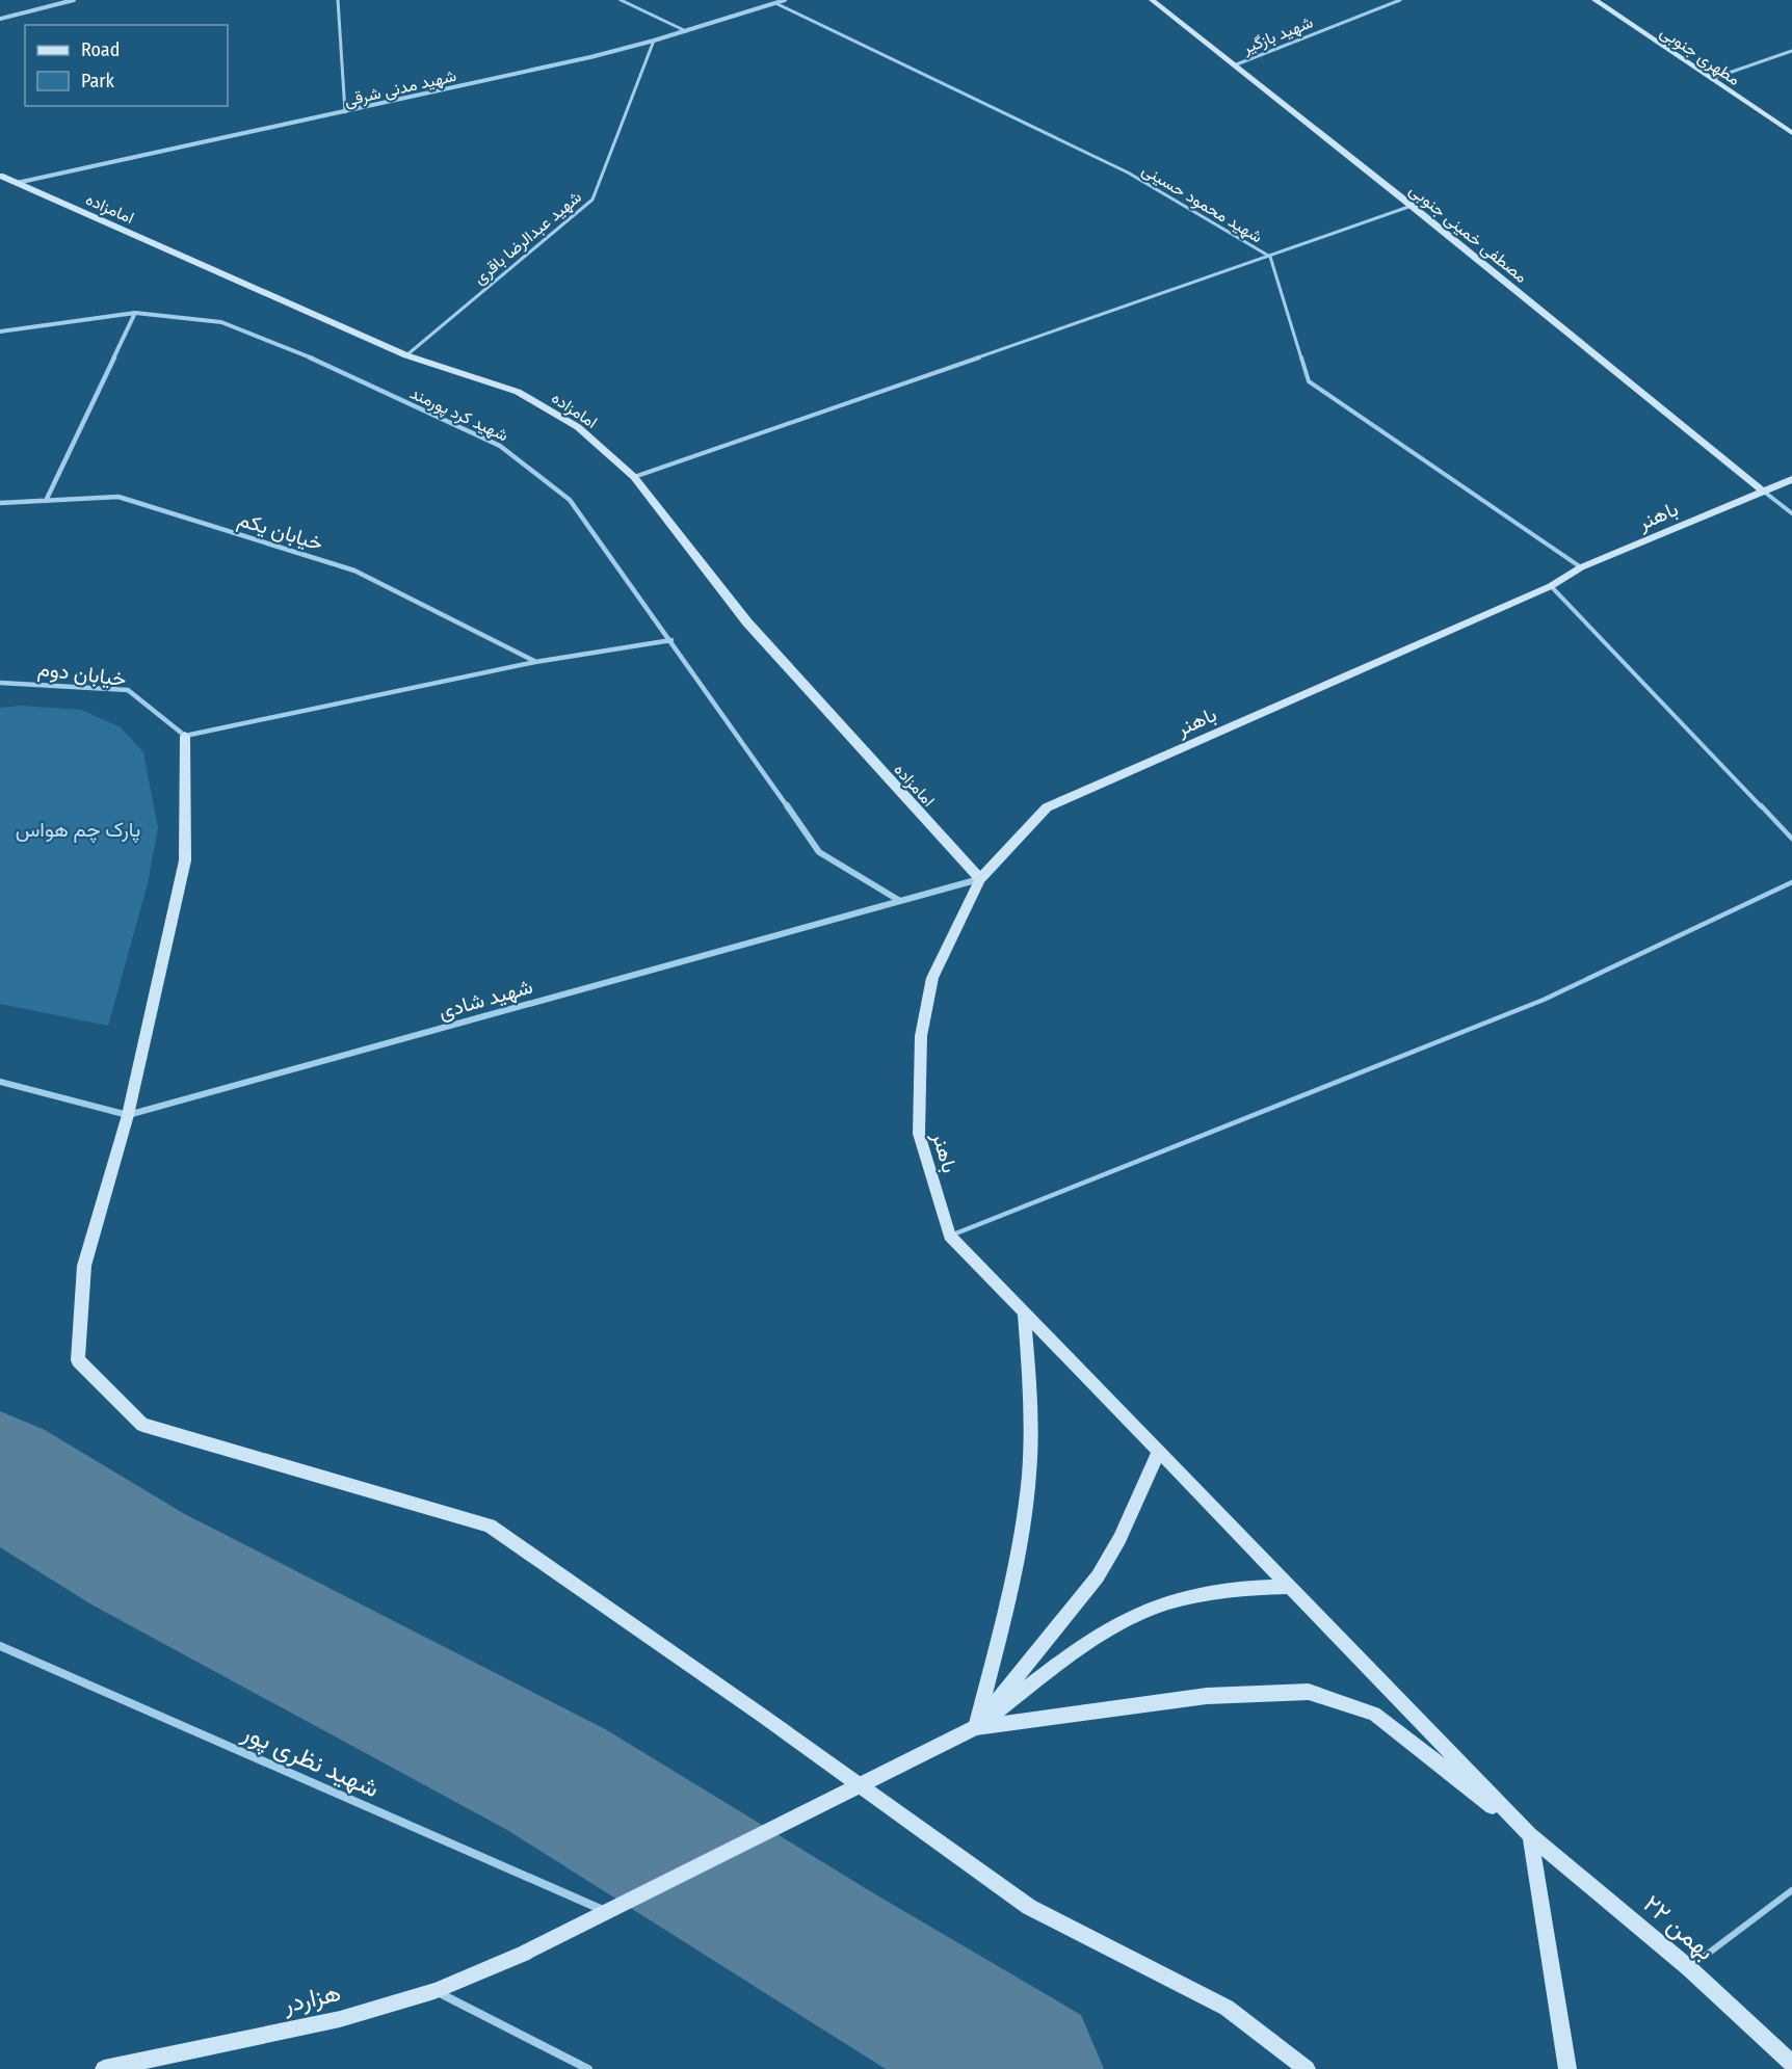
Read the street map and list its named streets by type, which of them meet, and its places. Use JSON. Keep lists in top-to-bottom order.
{
  "streets": {
    "street": [
      "مطهری جنوبی",
      "شهید مدنی شرقی",
      "امامزاده",
      "مصطفی خمینی جنوبی",
      "شهید کرد پورمند",
      "باهنر",
      "خیابان یکم",
      "خیابان دوم",
      "شهید شادی",
      "شهید نظری پور",
      "۲۲ بهمن",
      "هزاردر"
    ],
    "lane": ["شهید بازگیر", "شهید محمود حسینی", "شهید عبدالرضا باقری"]
  },
  "crossings": [
    ["شهید بازگیر", "مصطفی خمینی جنوبی"],
    ["شهید مدنی شرقی", "شهید محمود حسینی"],
    ["شهید مدنی شرقی", "امامزاده"],
    ["شهید مدنی شرقی", "شهید عبدالرضا باقری"],
    ["شهید محمود حسینی", "باهنر"],
    ["امامزاده", "شهید عبدالرضا باقری"],
    ["امامزاده", "باهنر"],
    ["امامزاده", "شهید شادی"],
    ["مصطفی خمینی جنوبی", "باهنر"],
    ["شهید کرد پورمند", "شهید شادی"],
    ["باهنر", "شهید شادی"],
    ["شهید نظری پور", "هزاردر"]
  ],
  "parks": ["پارک چم هواس"],
  "legend": ["Road", "Park"]
}
